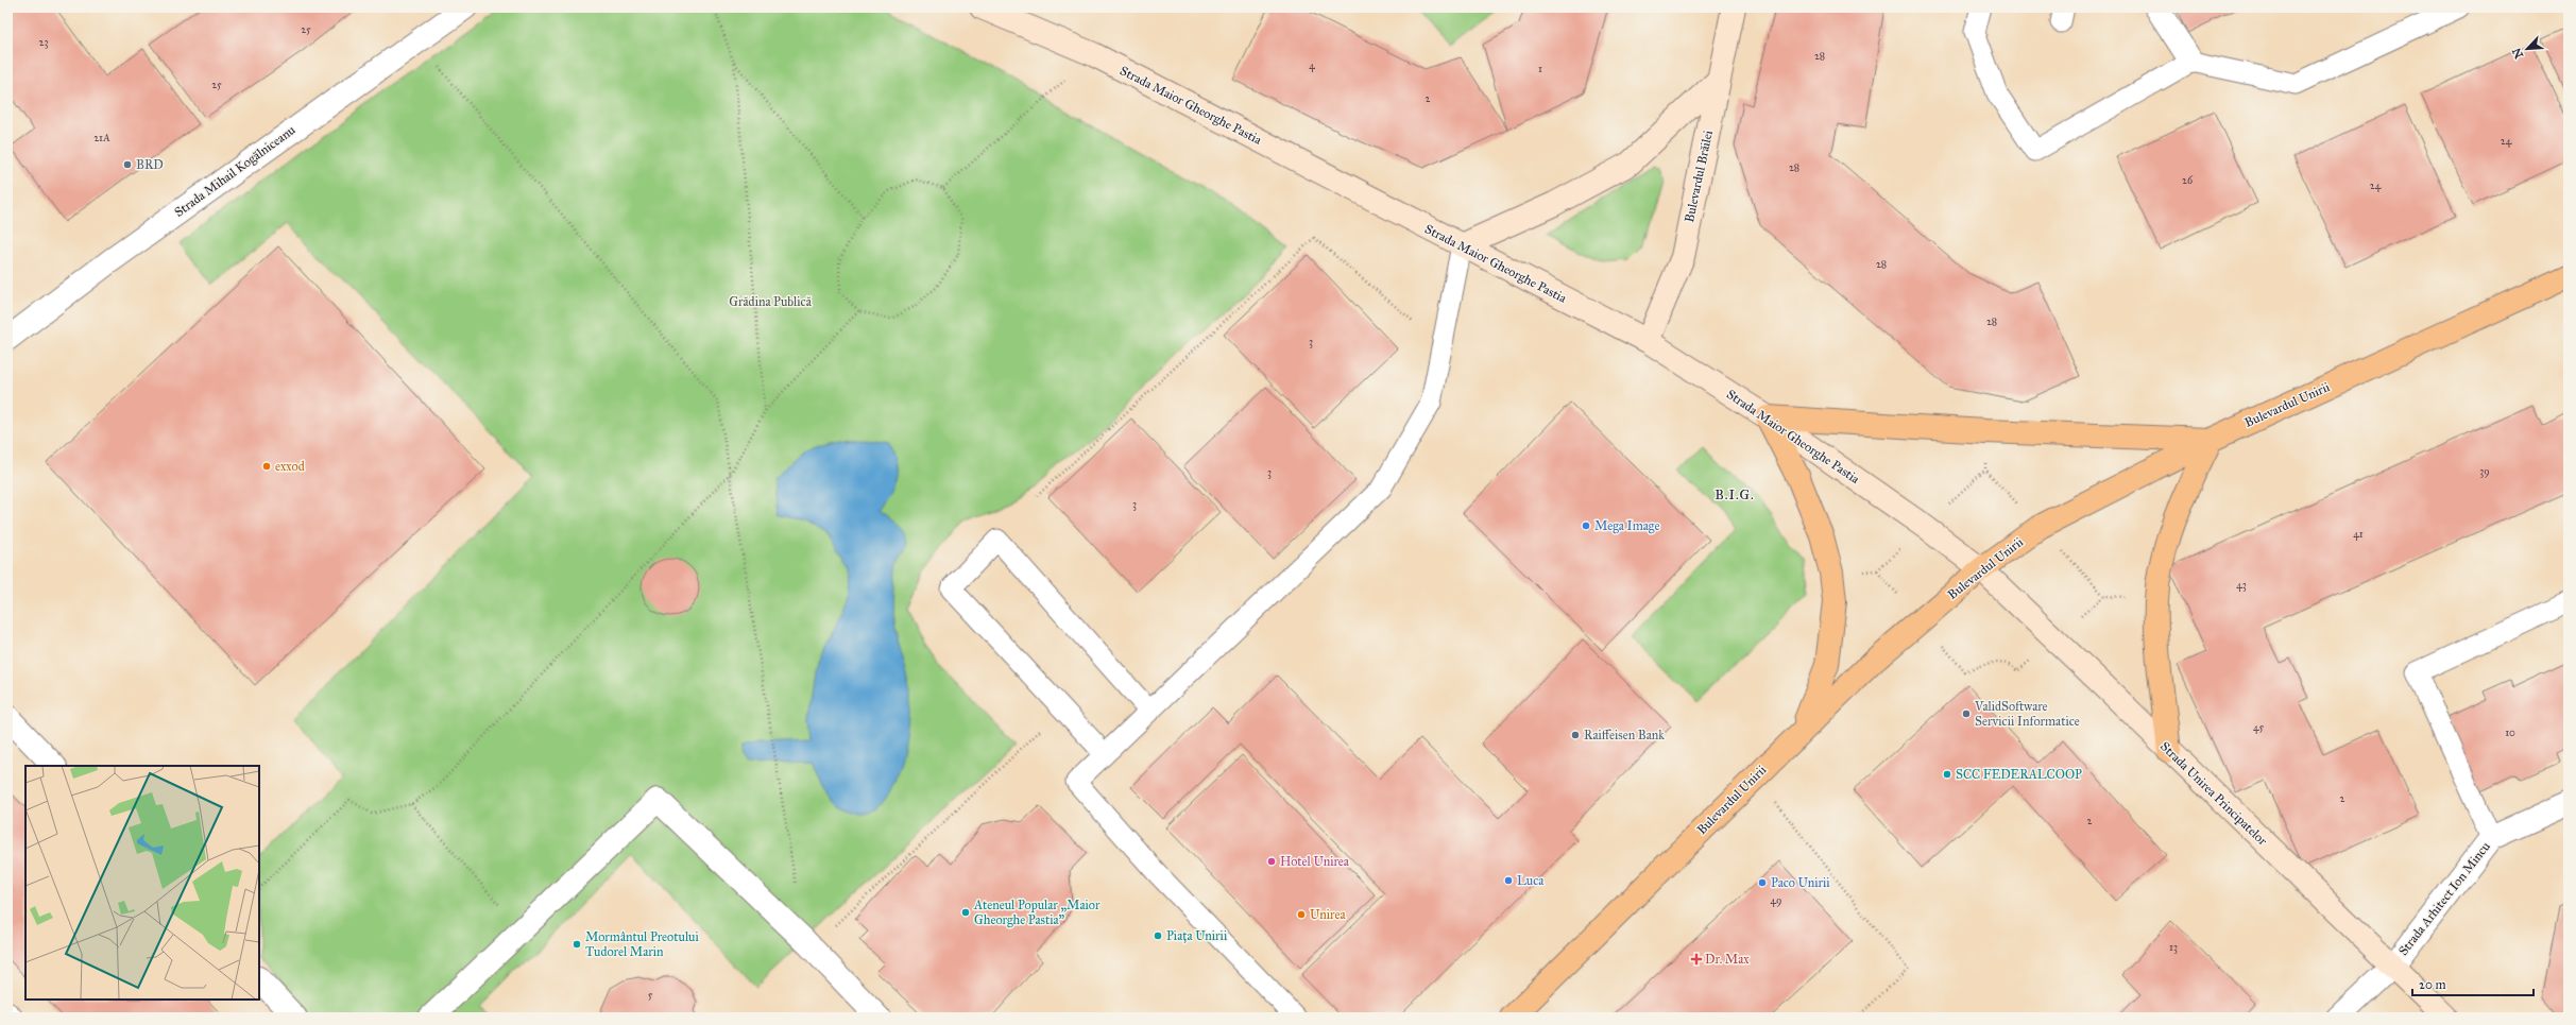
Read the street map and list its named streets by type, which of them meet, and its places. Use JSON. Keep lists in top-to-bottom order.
{
  "streets": {
    "main road": [
      "Strada Maior Gheorghe Pastia",
      "Bulevardul Brăilei",
      "Bulevardul Unirii",
      "Strada Unirea Principatelor"
    ],
    "street": ["Strada Mihail Kogălniceanu", "Strada Arhitect Ion Mincu"]
  },
  "crossings": [
    ["Strada Maior Gheorghe Pastia", "Bulevardul Brăilei"],
    ["Strada Maior Gheorghe Pastia", "Bulevardul Unirii"],
    ["Strada Maior Gheorghe Pastia", "Strada Unirea Principatelor"],
    ["Bulevardul Unirii", "Strada Unirea Principatelor"],
    ["Strada Unirea Principatelor", "Strada Arhitect Ion Mincu"]
  ],
  "districts": ["B.I.G."],
  "parks": ["Grădina Publică"],
  "places": {
    "other": [
      "BRD",
      "exxod",
      "Mega Image",
      "ValidSoftware Servicii Informatice",
      "Raiffeisen Bank",
      "SCC FEDERALCOOP",
      "Hotel Unirea",
      "Luca",
      "Paco Unirii",
      "Ateneul Popular „Maior Gheorghe Pastia”",
      "Unirea",
      "Piața Unirii",
      "Mormântul Preotului Tudorel Marin"
    ],
    "health": ["Dr. Max"]
  },
  "house_numbers": [
    "25",
    "23",
    "28",
    "4",
    "1",
    "25",
    "2",
    "21A",
    "24",
    "28",
    "26",
    "24",
    "28",
    "28",
    "3",
    "39",
    "3",
    "3",
    "41",
    "43",
    "45",
    "10",
    "2",
    "2",
    "49",
    "13",
    "5"
  ],
  "scale_bar": "20 m",
  "north": "bottom left"
}
